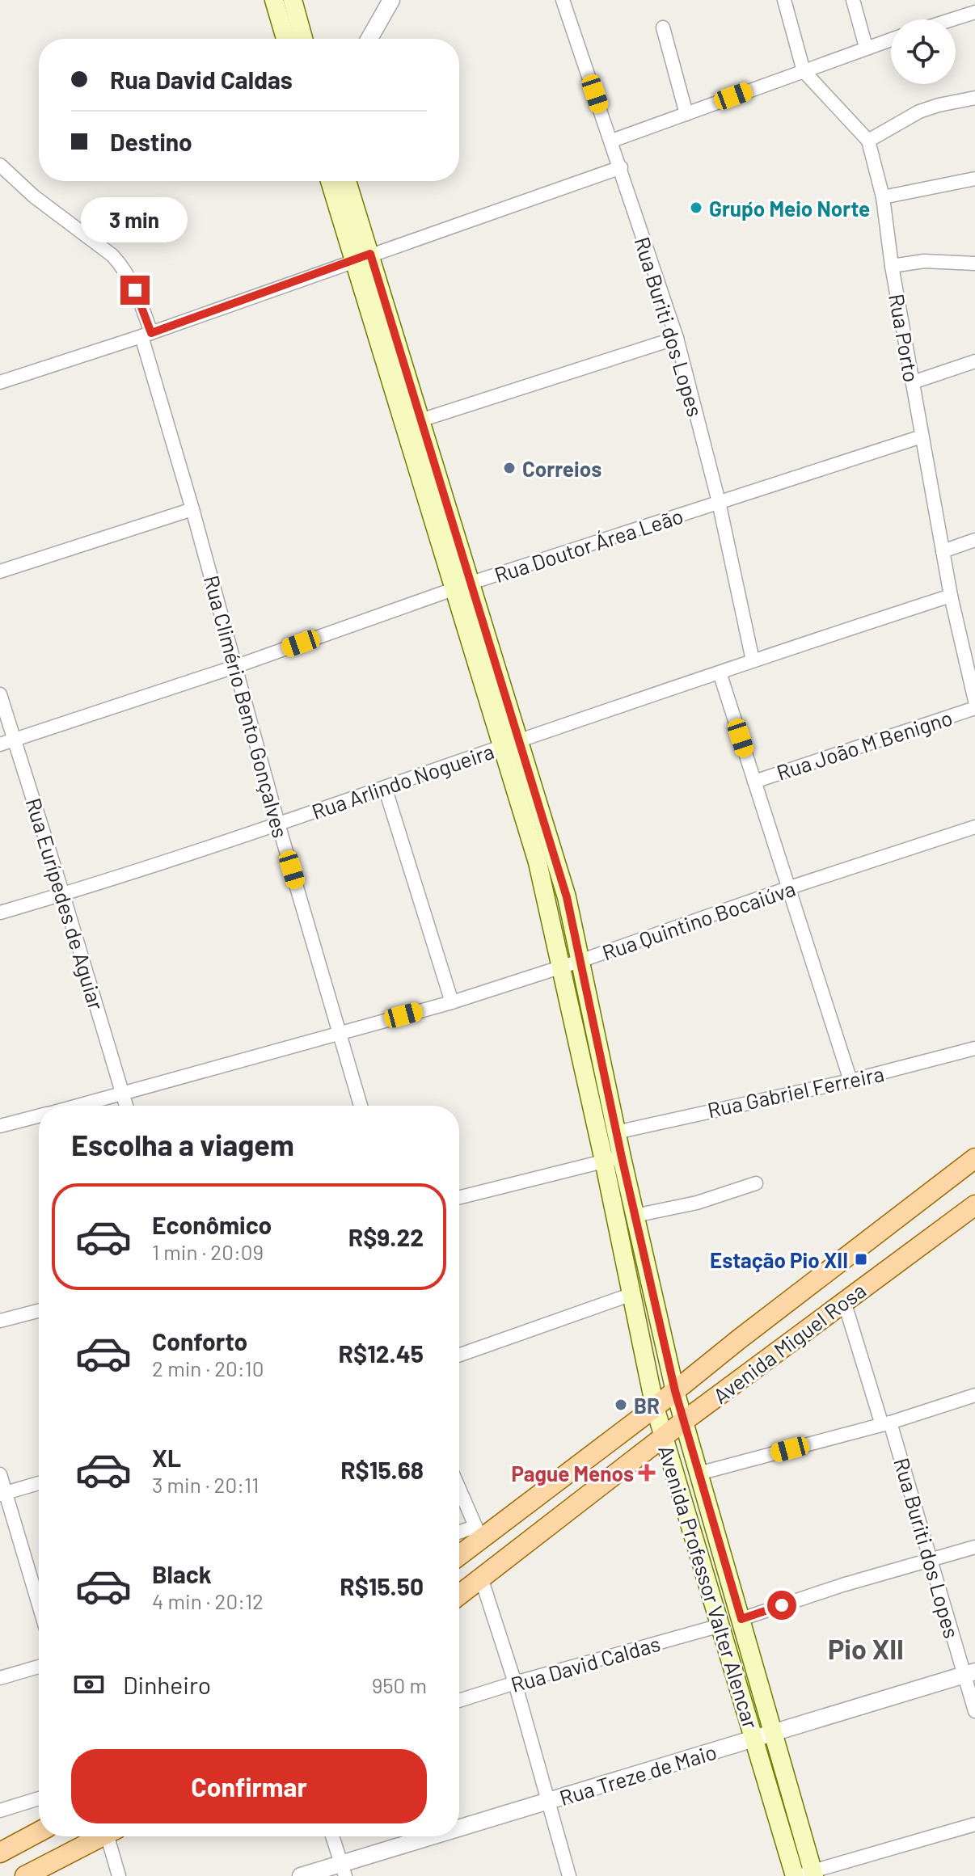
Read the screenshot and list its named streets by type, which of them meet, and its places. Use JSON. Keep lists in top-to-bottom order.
{
  "streets": {
    "main road": ["Avenida Miguel Rosa", "Avenida Professor Valter Alencar"],
    "street": [
      "Rua Buriti dos Lopes",
      "Rua Porto",
      "Rua Doutor Área Leão",
      "Rua Climério Bento Gonçalves",
      "Rua João M Benigno",
      "Rua Arlindo Nogueira",
      "Rua Eurípedes de Aguiar",
      "Rua Quintino Bocaiúva",
      "Rua Gabriel Ferreira",
      "Rua David Caldas",
      "Rua Treze de Maio"
    ]
  },
  "crossings": [
    ["Rua Buriti dos Lopes", "Rua Doutor Área Leão"],
    ["Rua Buriti dos Lopes", "Rua Arlindo Nogueira"],
    ["Rua Buriti dos Lopes", "Avenida Miguel Rosa"],
    ["Rua Buriti dos Lopes", "Rua Treze de Maio"],
    ["Rua Porto", "Rua Doutor Área Leão"],
    ["Rua Porto", "Rua Arlindo Nogueira"],
    ["Rua Doutor Área Leão", "Rua Climério Bento Gonçalves"],
    ["Rua Doutor Área Leão", "Rua Eurípedes de Aguiar"],
    ["Rua Doutor Área Leão", "Avenida Professor Valter Alencar"],
    ["Rua Climério Bento Gonçalves", "Rua Arlindo Nogueira"],
    ["Rua Climério Bento Gonçalves", "Rua Quintino Bocaiúva"],
    ["Rua Arlindo Nogueira", "Rua Eurípedes de Aguiar"],
    ["Rua Arlindo Nogueira", "Avenida Professor Valter Alencar"],
    ["Rua Eurípedes de Aguiar", "Rua Quintino Bocaiúva"],
    ["Rua Quintino Bocaiúva", "Avenida Professor Valter Alencar"],
    ["Rua Gabriel Ferreira", "Avenida Professor Valter Alencar"],
    ["Avenida Miguel Rosa", "Avenida Professor Valter Alencar"],
    ["Avenida Professor Valter Alencar", "Rua David Caldas"],
    ["Avenida Professor Valter Alencar", "Rua Treze de Maio"]
  ],
  "districts": ["Pio XII"],
  "places": {
    "other": ["Gruṕo Meio Norte", "Correios", "BR"],
    "transit": ["Estação Pio XII"],
    "health": ["Pague Menos"]
  },
  "page": {
    "banner": ["Rua David Caldas", "Destino"],
    "bubble": "3 min",
    "heading": "Escolha a viagem",
    "list": [
      {
        "name": "Econômico",
        "note": "1 min · 20:09",
        "value": "R$9.22"
      },
      {
        "name": "Conforto",
        "note": "2 min · 20:10",
        "value": "R$12.45"
      },
      {
        "name": "XL",
        "note": "3 min · 20:11",
        "value": "R$15.68"
      },
      {
        "name": "Black",
        "note": "4 min · 20:12",
        "value": "R$15.50"
      }
    ],
    "pay": ["Dinheiro", "950 m"],
    "buttons": "Confirmar"
  }
}
